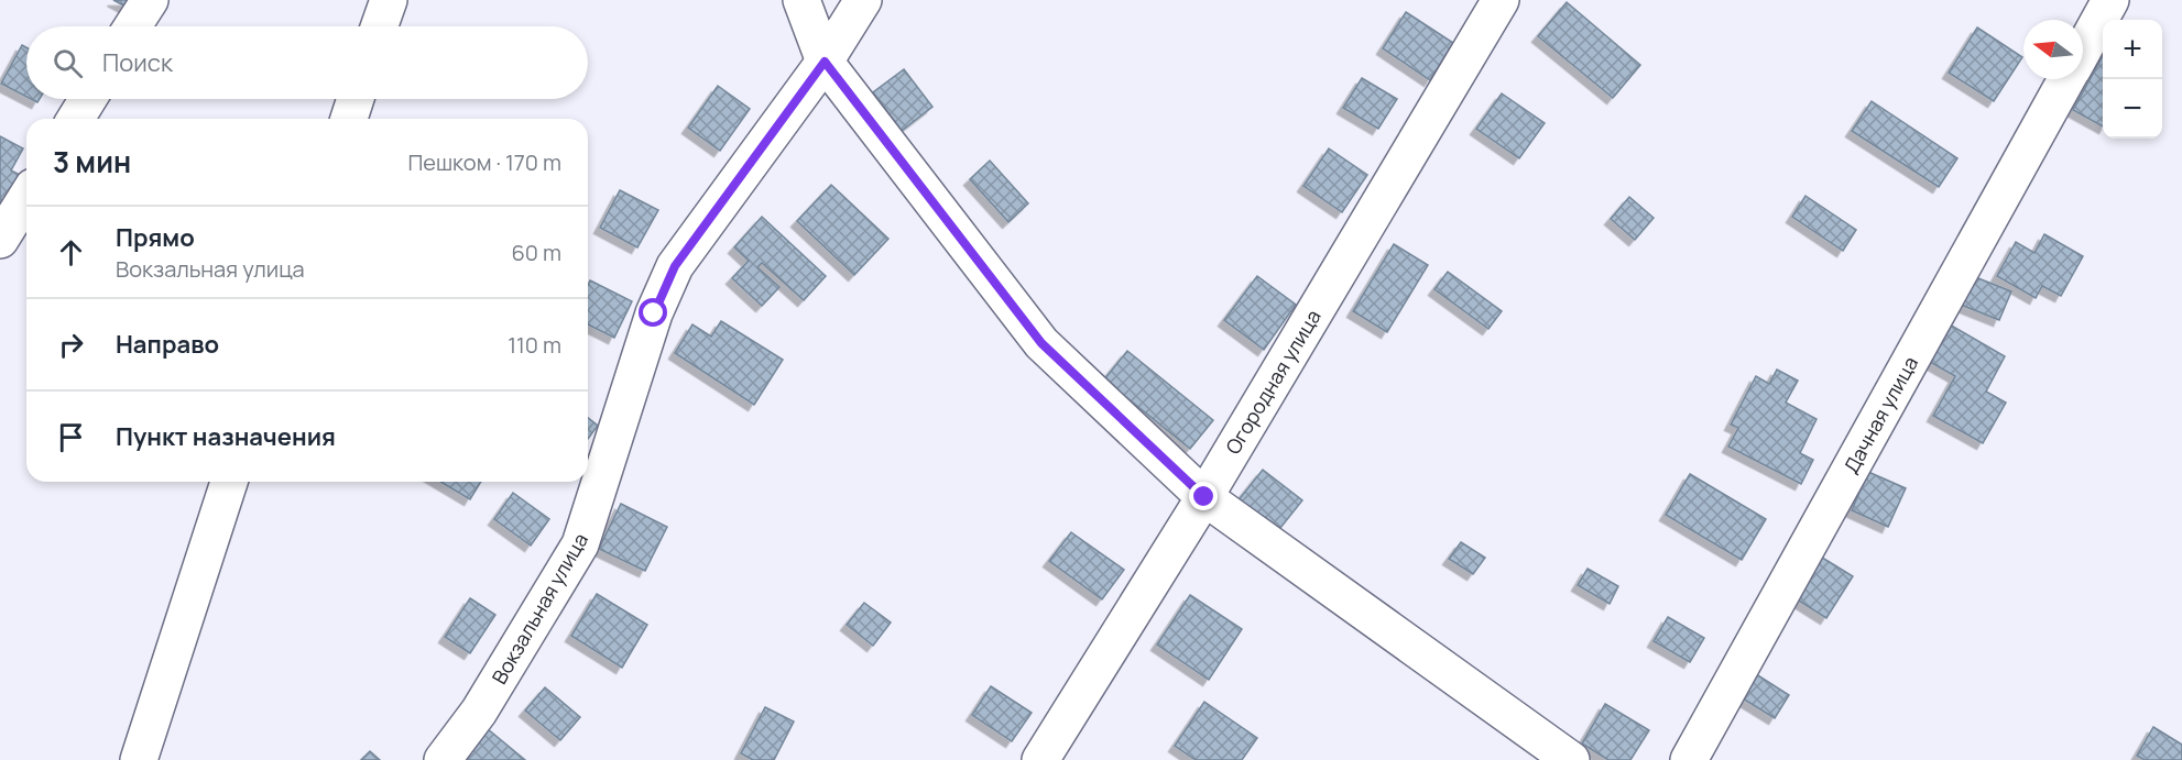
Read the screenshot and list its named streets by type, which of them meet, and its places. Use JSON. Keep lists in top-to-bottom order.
{
  "streets": {
    "street": ["Огородная улица", "Дачная улица", "Вокзальная улица"]
  },
  "north": "left",
  "page": {
    "map_buttons": ["+", "−"],
    "search": "Поиск",
    "heading": ["3 мин", "Пешком · 170 m"],
    "list": [
      ["Прямо", "Вокзальная улица", "60 m"],
      ["Направо", "110 m"],
      "Пункт назначения"
    ]
  }
}
